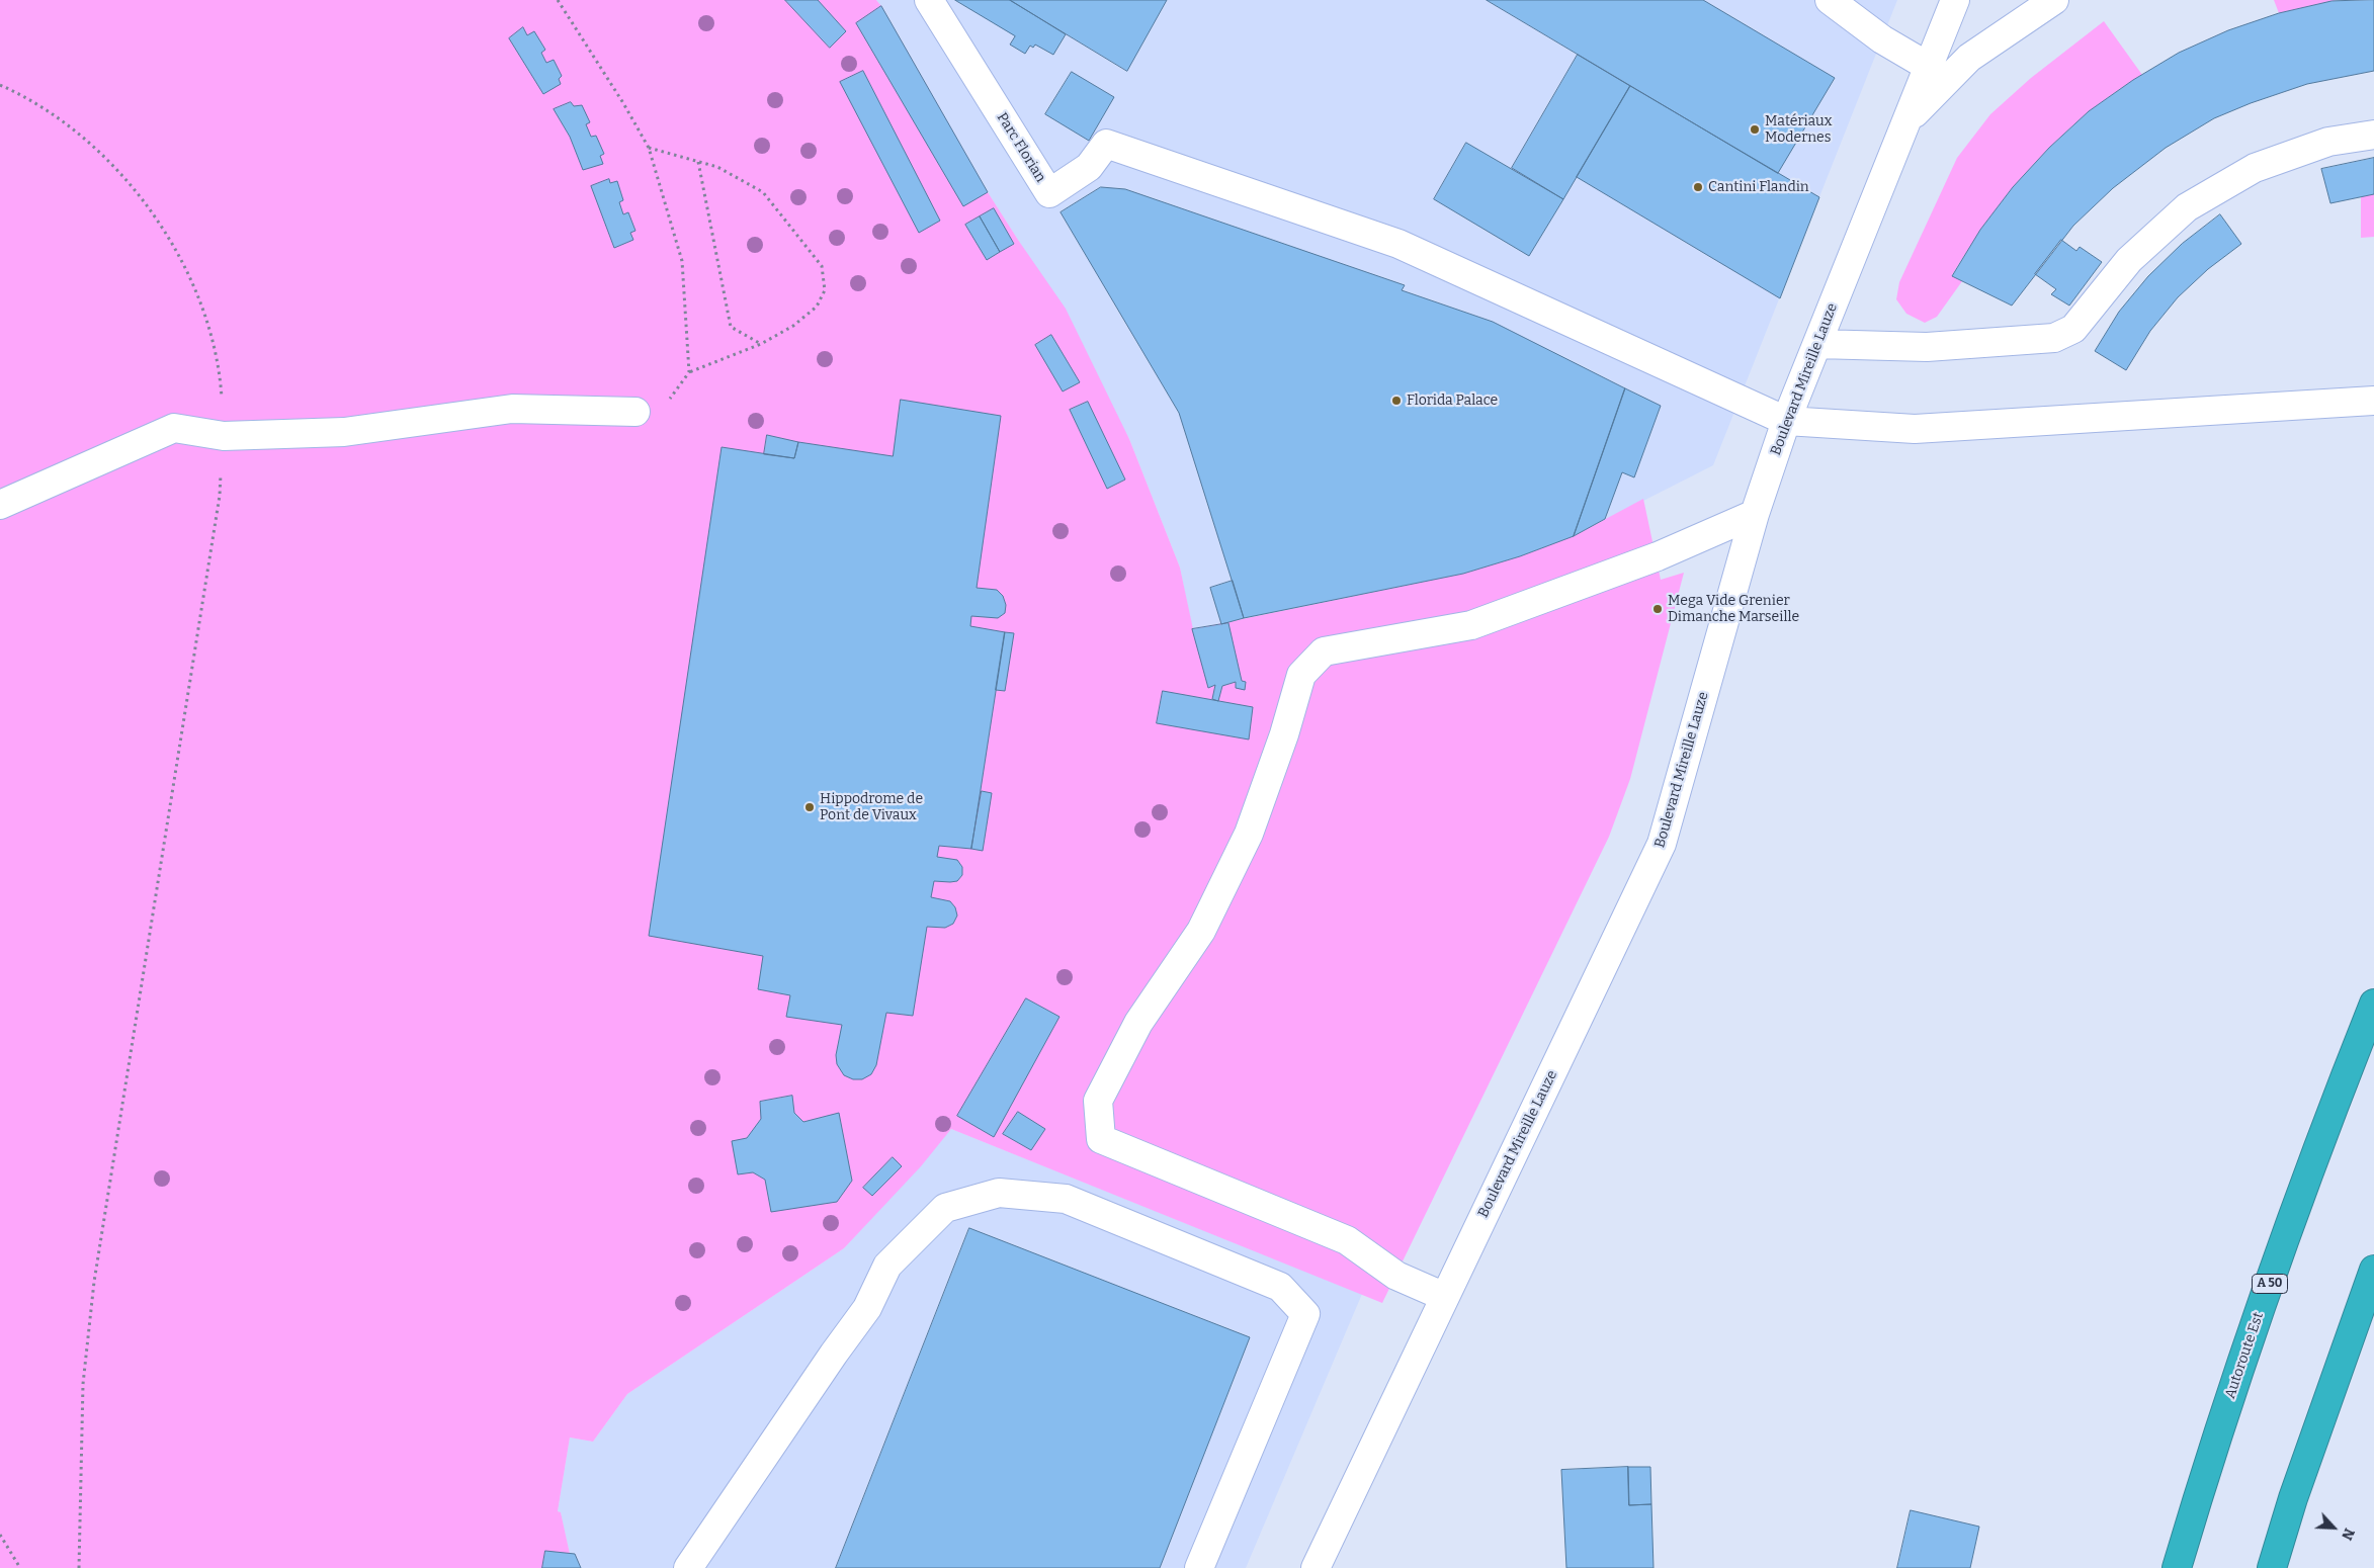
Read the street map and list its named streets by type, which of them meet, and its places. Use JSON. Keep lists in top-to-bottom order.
{
  "streets": {
    "highway": ["A 50", "Autoroute Est"],
    "street": ["Parc Florian", "Boulevard Mireille Lauze"]
  },
  "crossings": [
    ["Parc Florian", "Boulevard Mireille Lauze"]
  ],
  "places": [
    "Matériaux Modernes",
    "Cantini Flandin",
    "Florida Palace",
    "Mega Vide Grenier Dimanche Marseille",
    "Hippodrome de Pont de Vivaux"
  ],
  "north": "bottom right"
}
